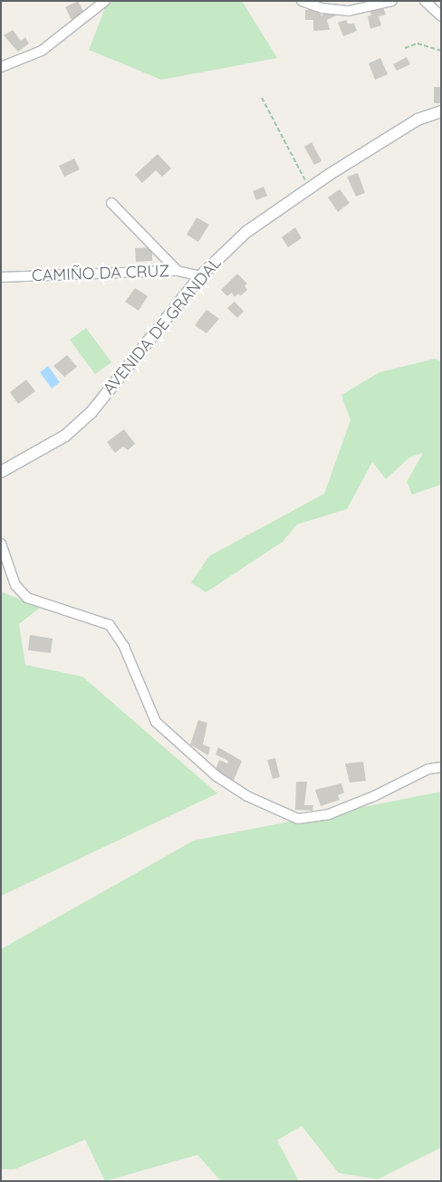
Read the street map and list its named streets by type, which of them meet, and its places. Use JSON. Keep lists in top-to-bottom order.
{
  "streets": {
    "street": ["CAMIÑO DA CRUZ", "AVENIDA DE GRANDAL"]
  },
  "crossings": [
    ["CAMIÑO DA CRUZ", "AVENIDA DE GRANDAL"]
  ]
}
